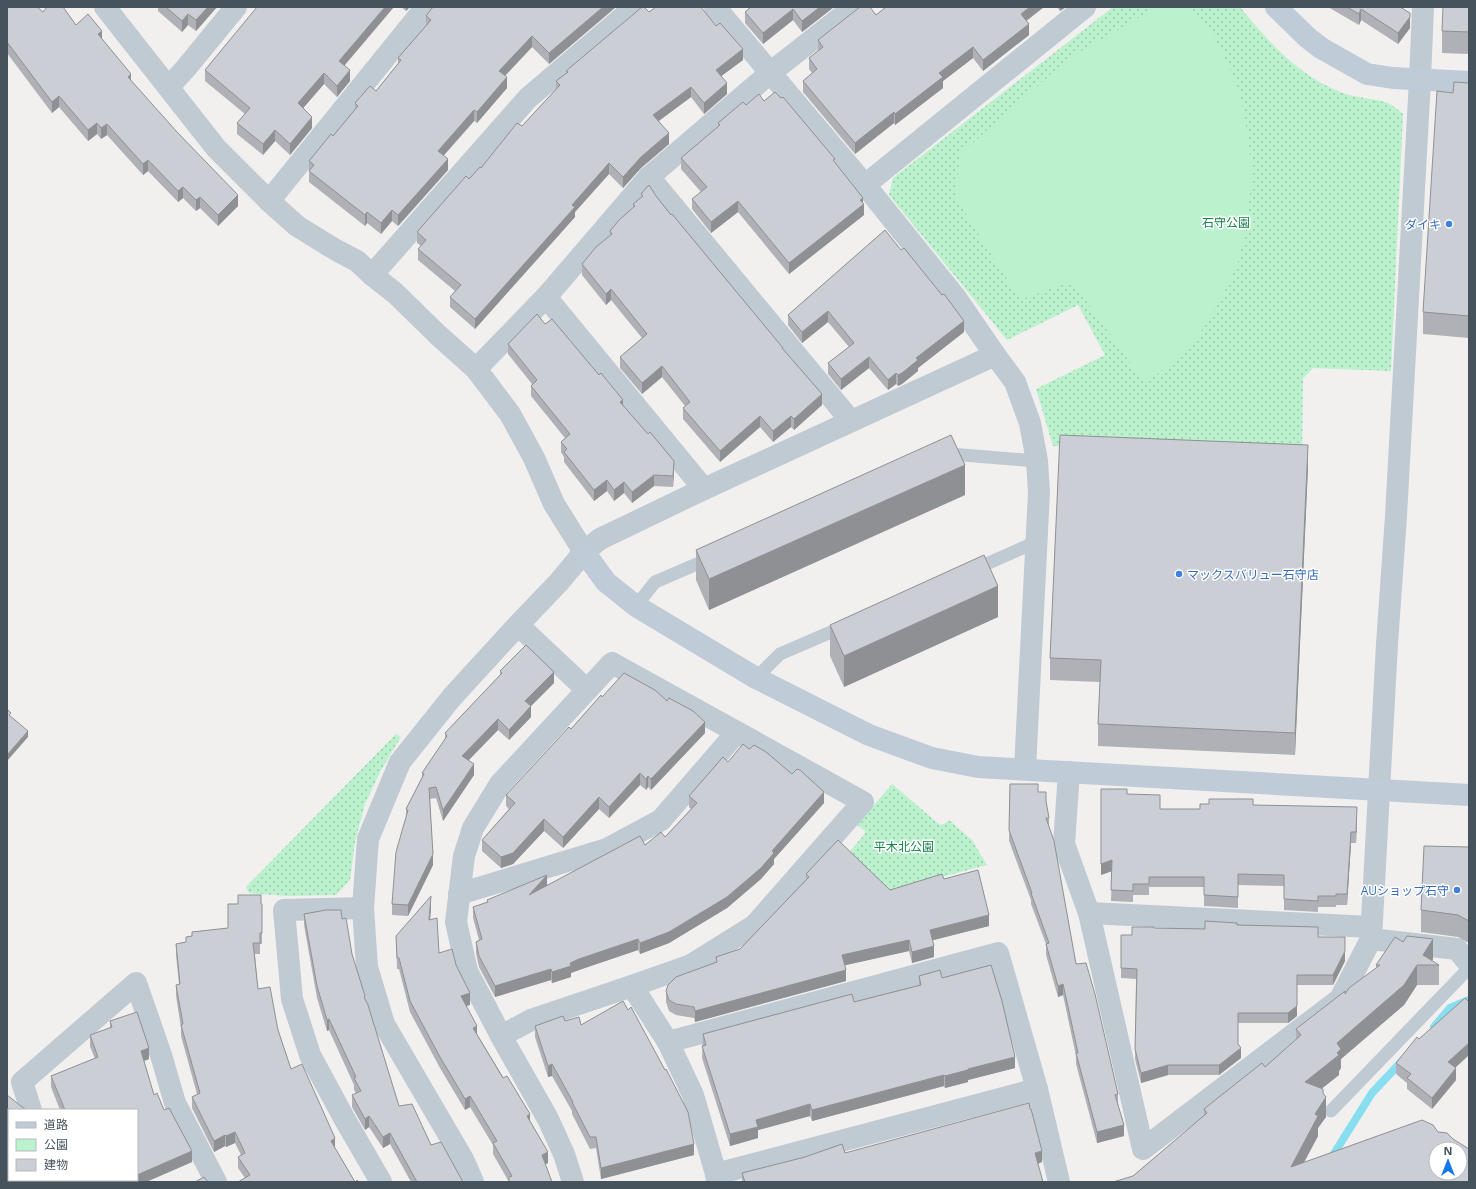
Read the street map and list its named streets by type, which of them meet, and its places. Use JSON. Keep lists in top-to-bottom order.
{
  "parks": ["石守公園", "平木北公園"],
  "places": ["ダイキ", "マックスバリュー石守店", "AUショップ石守"],
  "legend": ["道路", "公園", "建物"],
  "north": "top"
}
